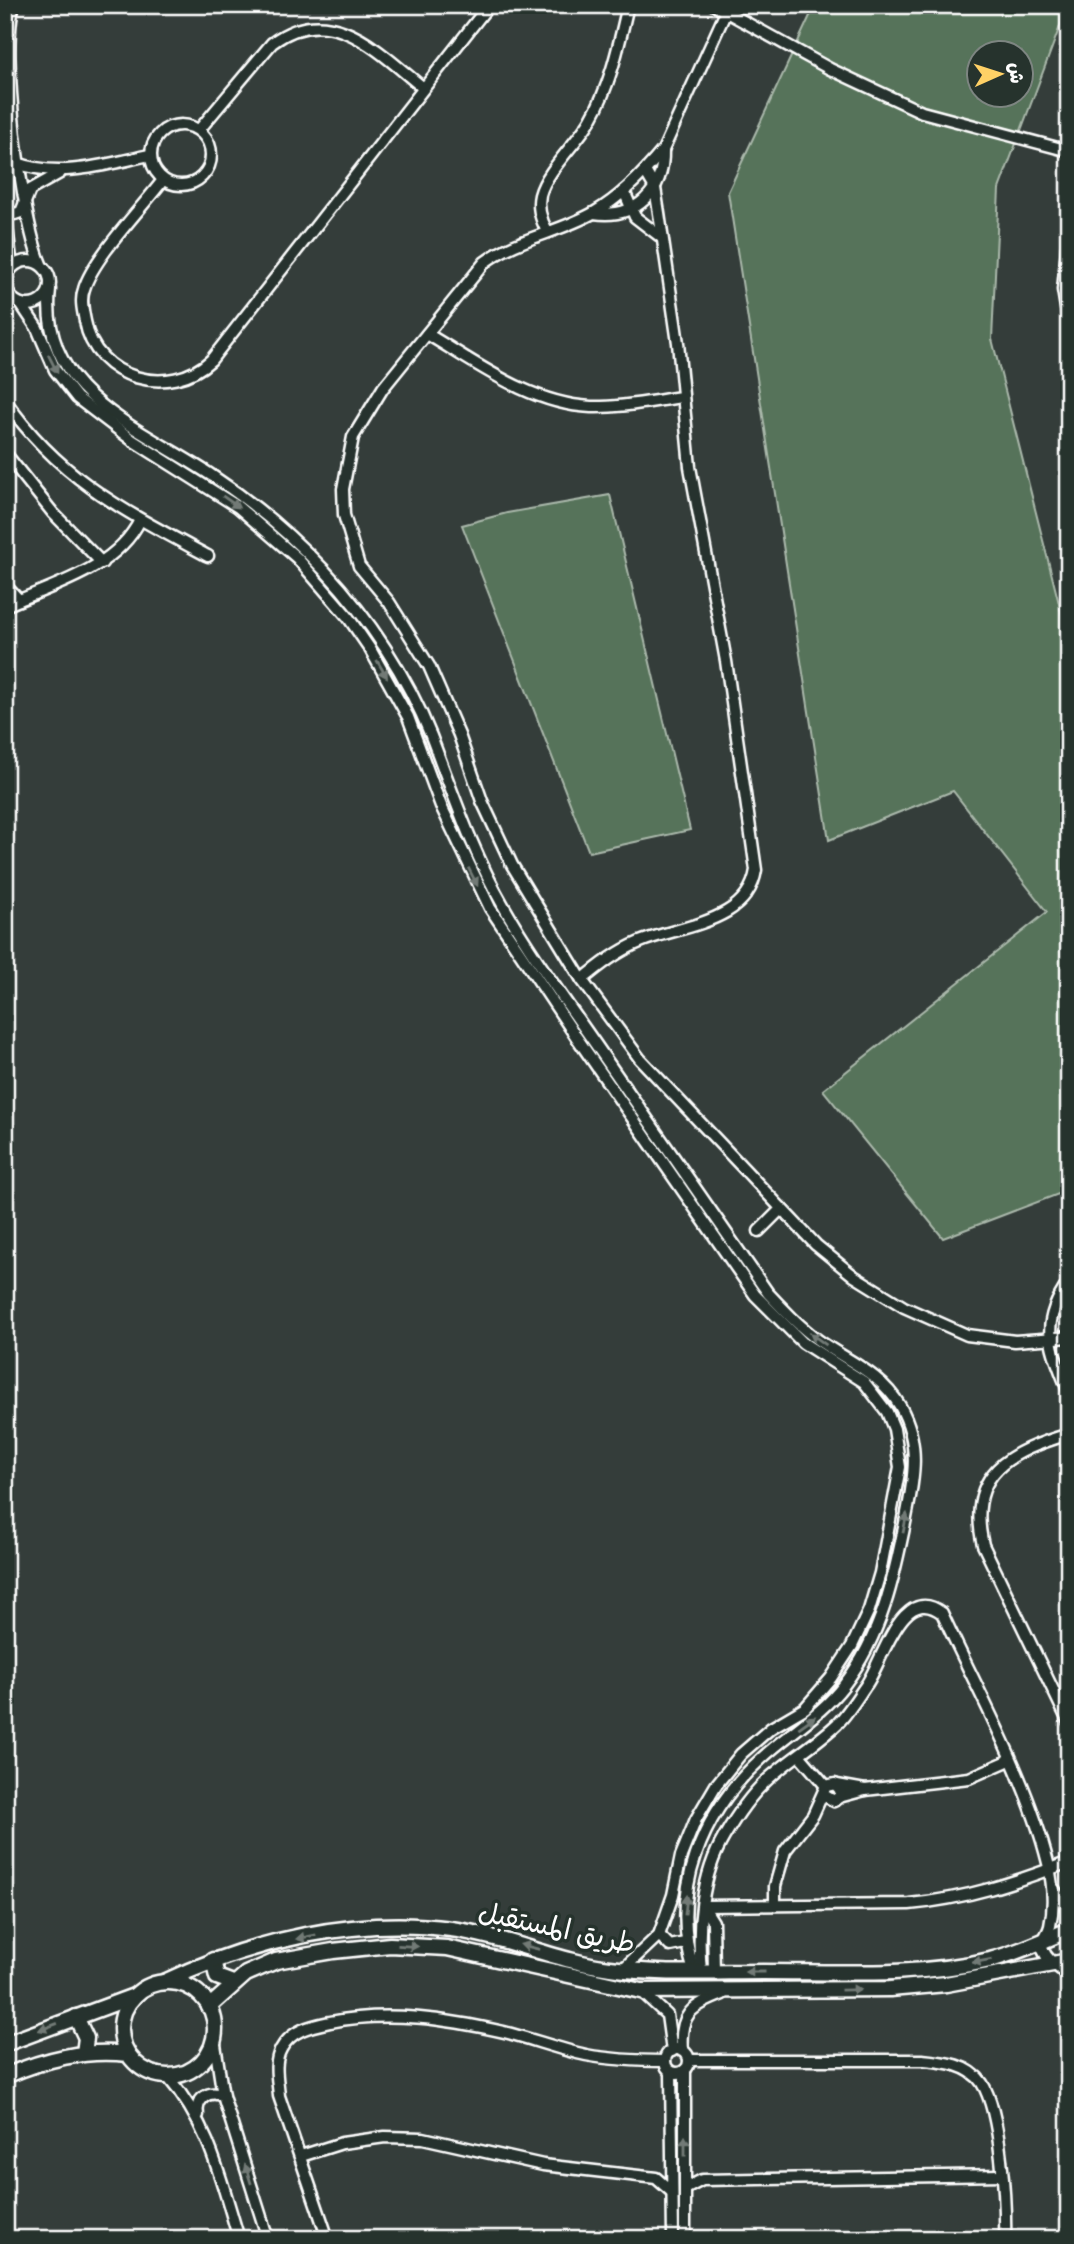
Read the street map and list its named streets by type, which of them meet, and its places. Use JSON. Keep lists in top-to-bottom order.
{
  "streets": {
    "main road": ["طريق المستقبل"]
  },
  "north": "right"
}
